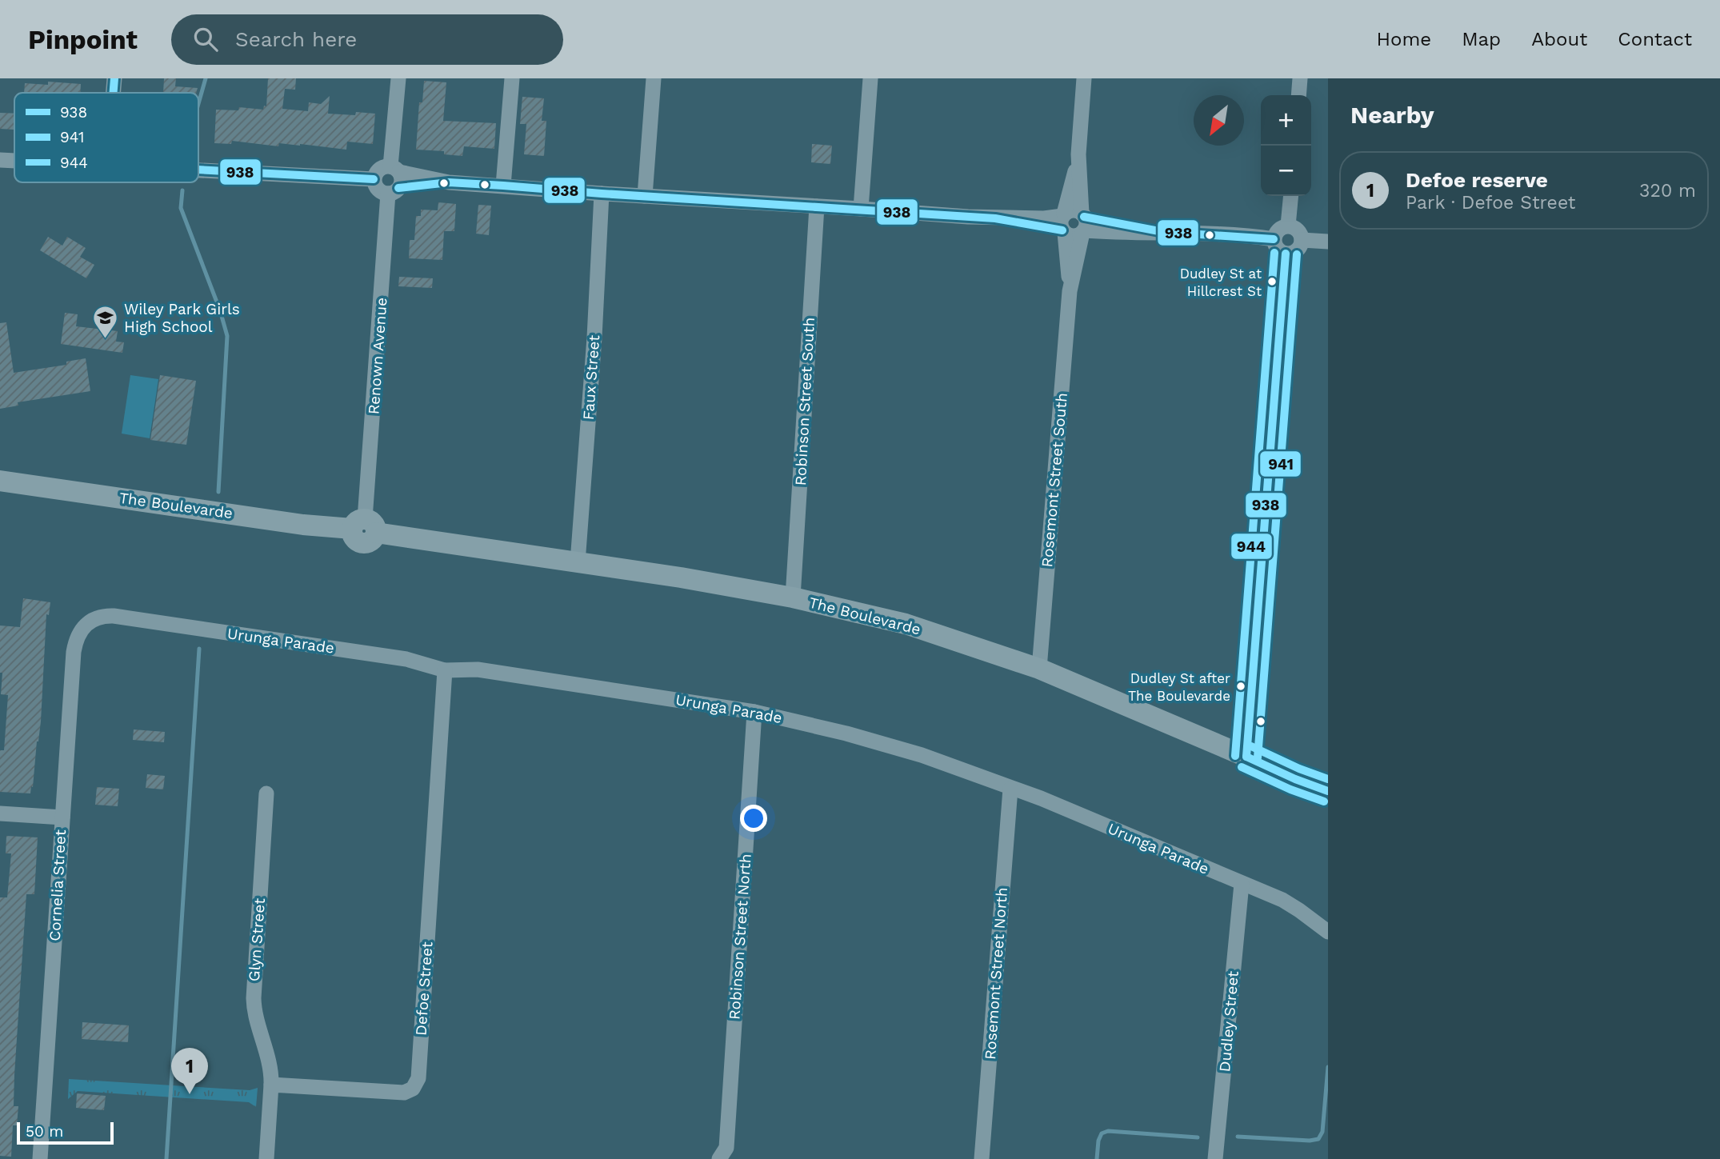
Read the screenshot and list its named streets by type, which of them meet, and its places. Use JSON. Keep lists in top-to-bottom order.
{
  "streets": {
    "street": [
      "Renown Avenue",
      "Faux Street",
      "Robinson Street South",
      "Rosemont Street South",
      "The Boulevarde",
      "Urunga Parade",
      "Cornelia Street",
      "Robinson Street North",
      "Glyn Street",
      "Rosemont Street North",
      "Defoe Street",
      "Dudley Street"
    ]
  },
  "crossings": [
    ["Renown Avenue", "The Boulevarde"],
    ["Faux Street", "The Boulevarde"],
    ["Robinson Street South", "The Boulevarde"],
    ["Rosemont Street South", "The Boulevarde"],
    ["Urunga Parade", "Cornelia Street"],
    ["Urunga Parade", "Robinson Street North"],
    ["Urunga Parade", "Rosemont Street North"],
    ["Urunga Parade", "Defoe Street"],
    ["Urunga Parade", "Dudley Street"],
    ["Glyn Street", "Defoe Street"]
  ],
  "places": {
    "other": ["Dudley St at Hillcrest St", "Dudley St after The Boulevarde"],
    "school or university": ["Wiley Park Girls High School"]
  },
  "lines": ["transit line 938", "transit line 944", "transit line 941"],
  "legend": ["938", "941", "944"],
  "scale_bar": "50 m",
  "north": "bottom left",
  "page": {
    "header": "Pinpoint",
    "search": "Search here",
    "nav": [
      "Home",
      "Map",
      "About",
      "Contact"
    ],
    "heading": "Nearby",
    "map_buttons": ["+", "−"],
    "list": [
      {
        "mark": "1",
        "name": "Defoe reserve",
        "note": "Park · Defoe Street",
        "value": "320 m"
      }
    ],
    "pins": "1",
    "scale": "50 m"
  }
}
